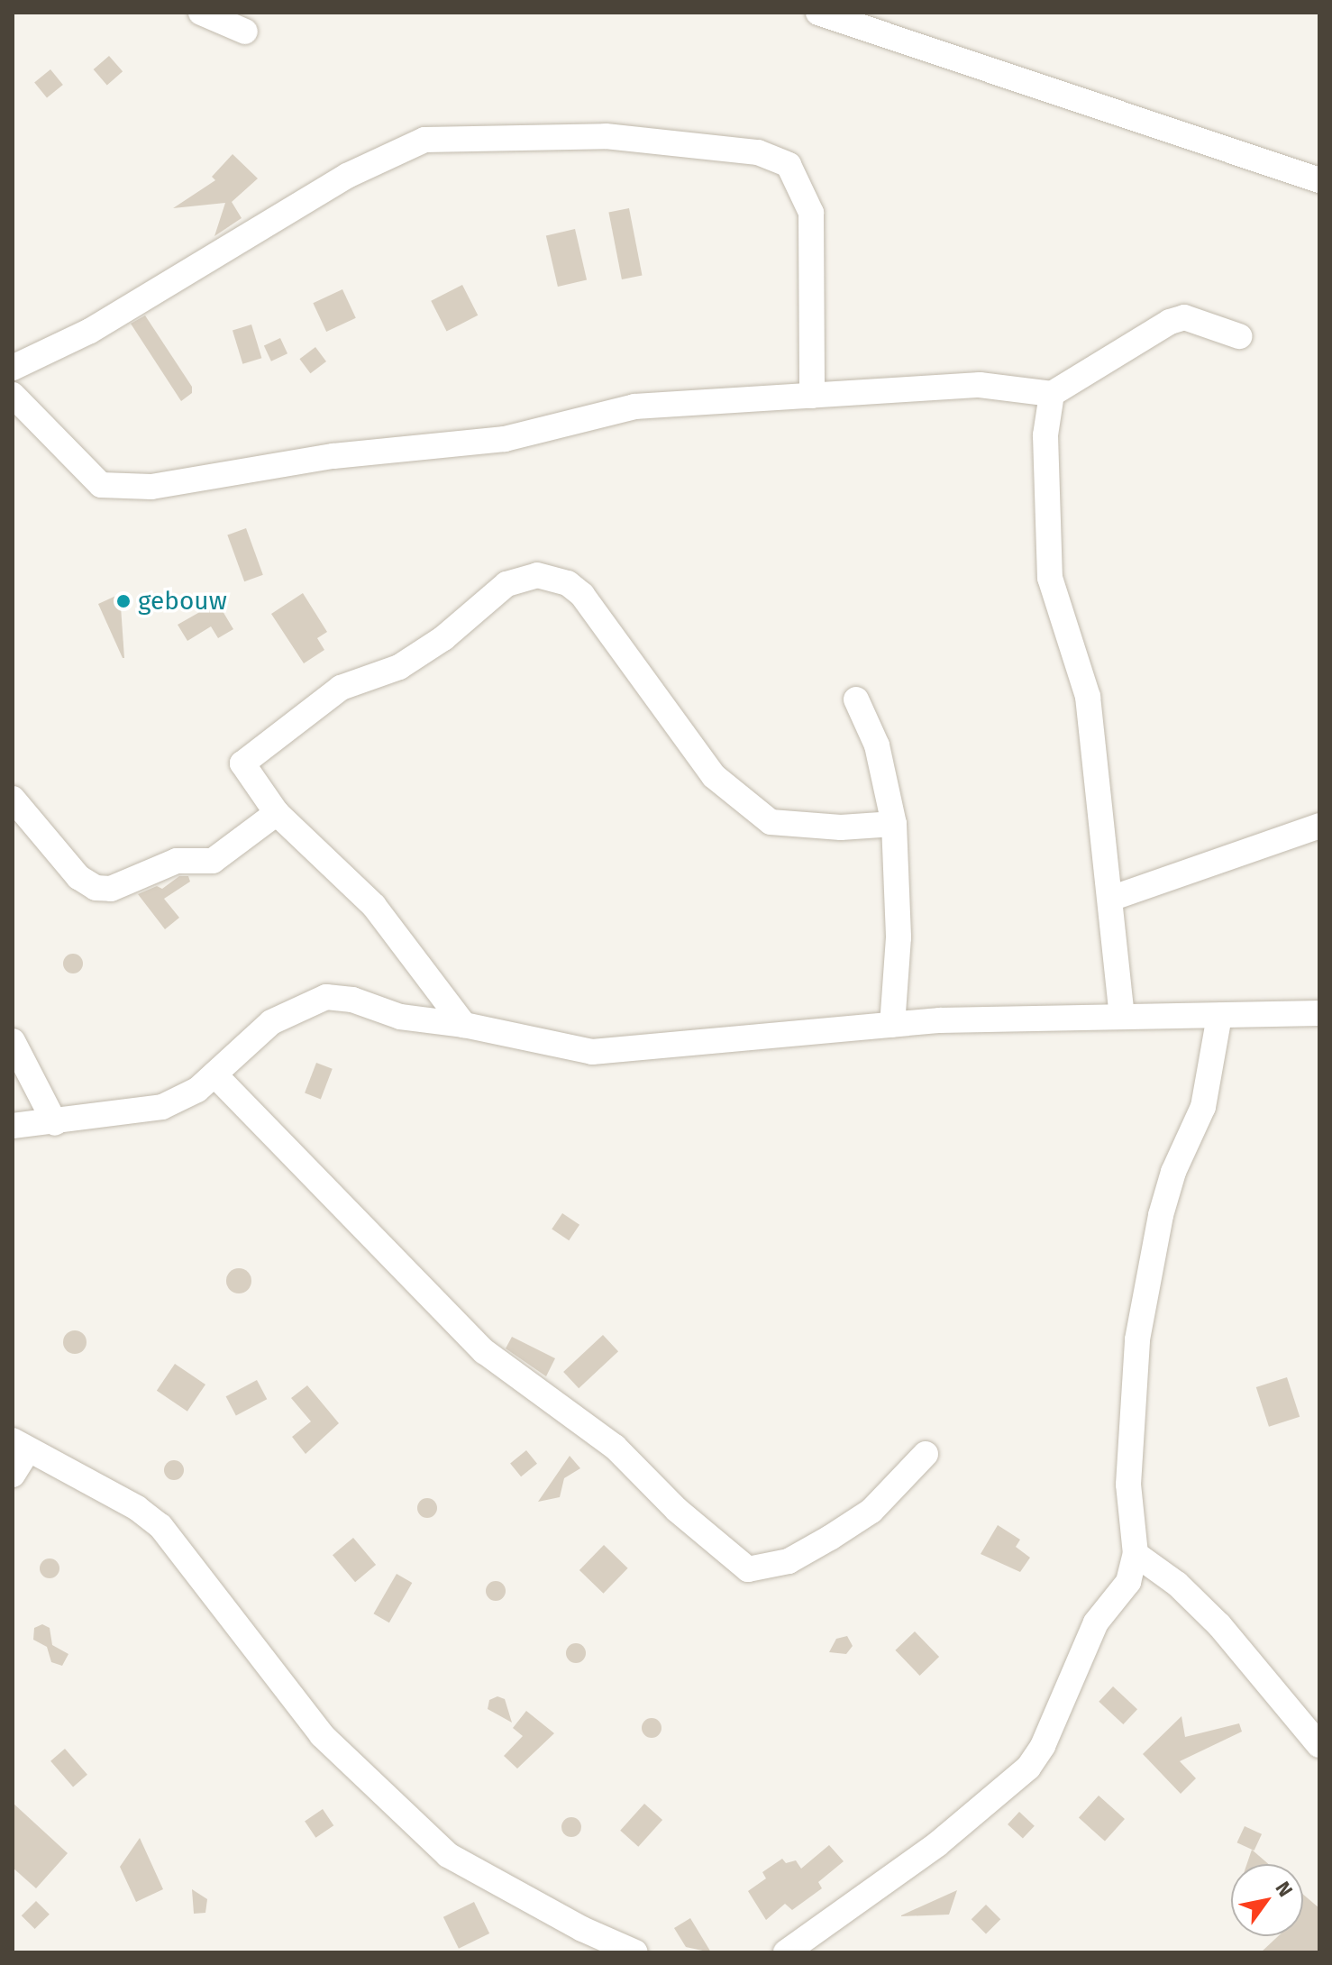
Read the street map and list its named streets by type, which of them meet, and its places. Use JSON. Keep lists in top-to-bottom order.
{
  "places": ["gebouw"],
  "north": "top right"
}
